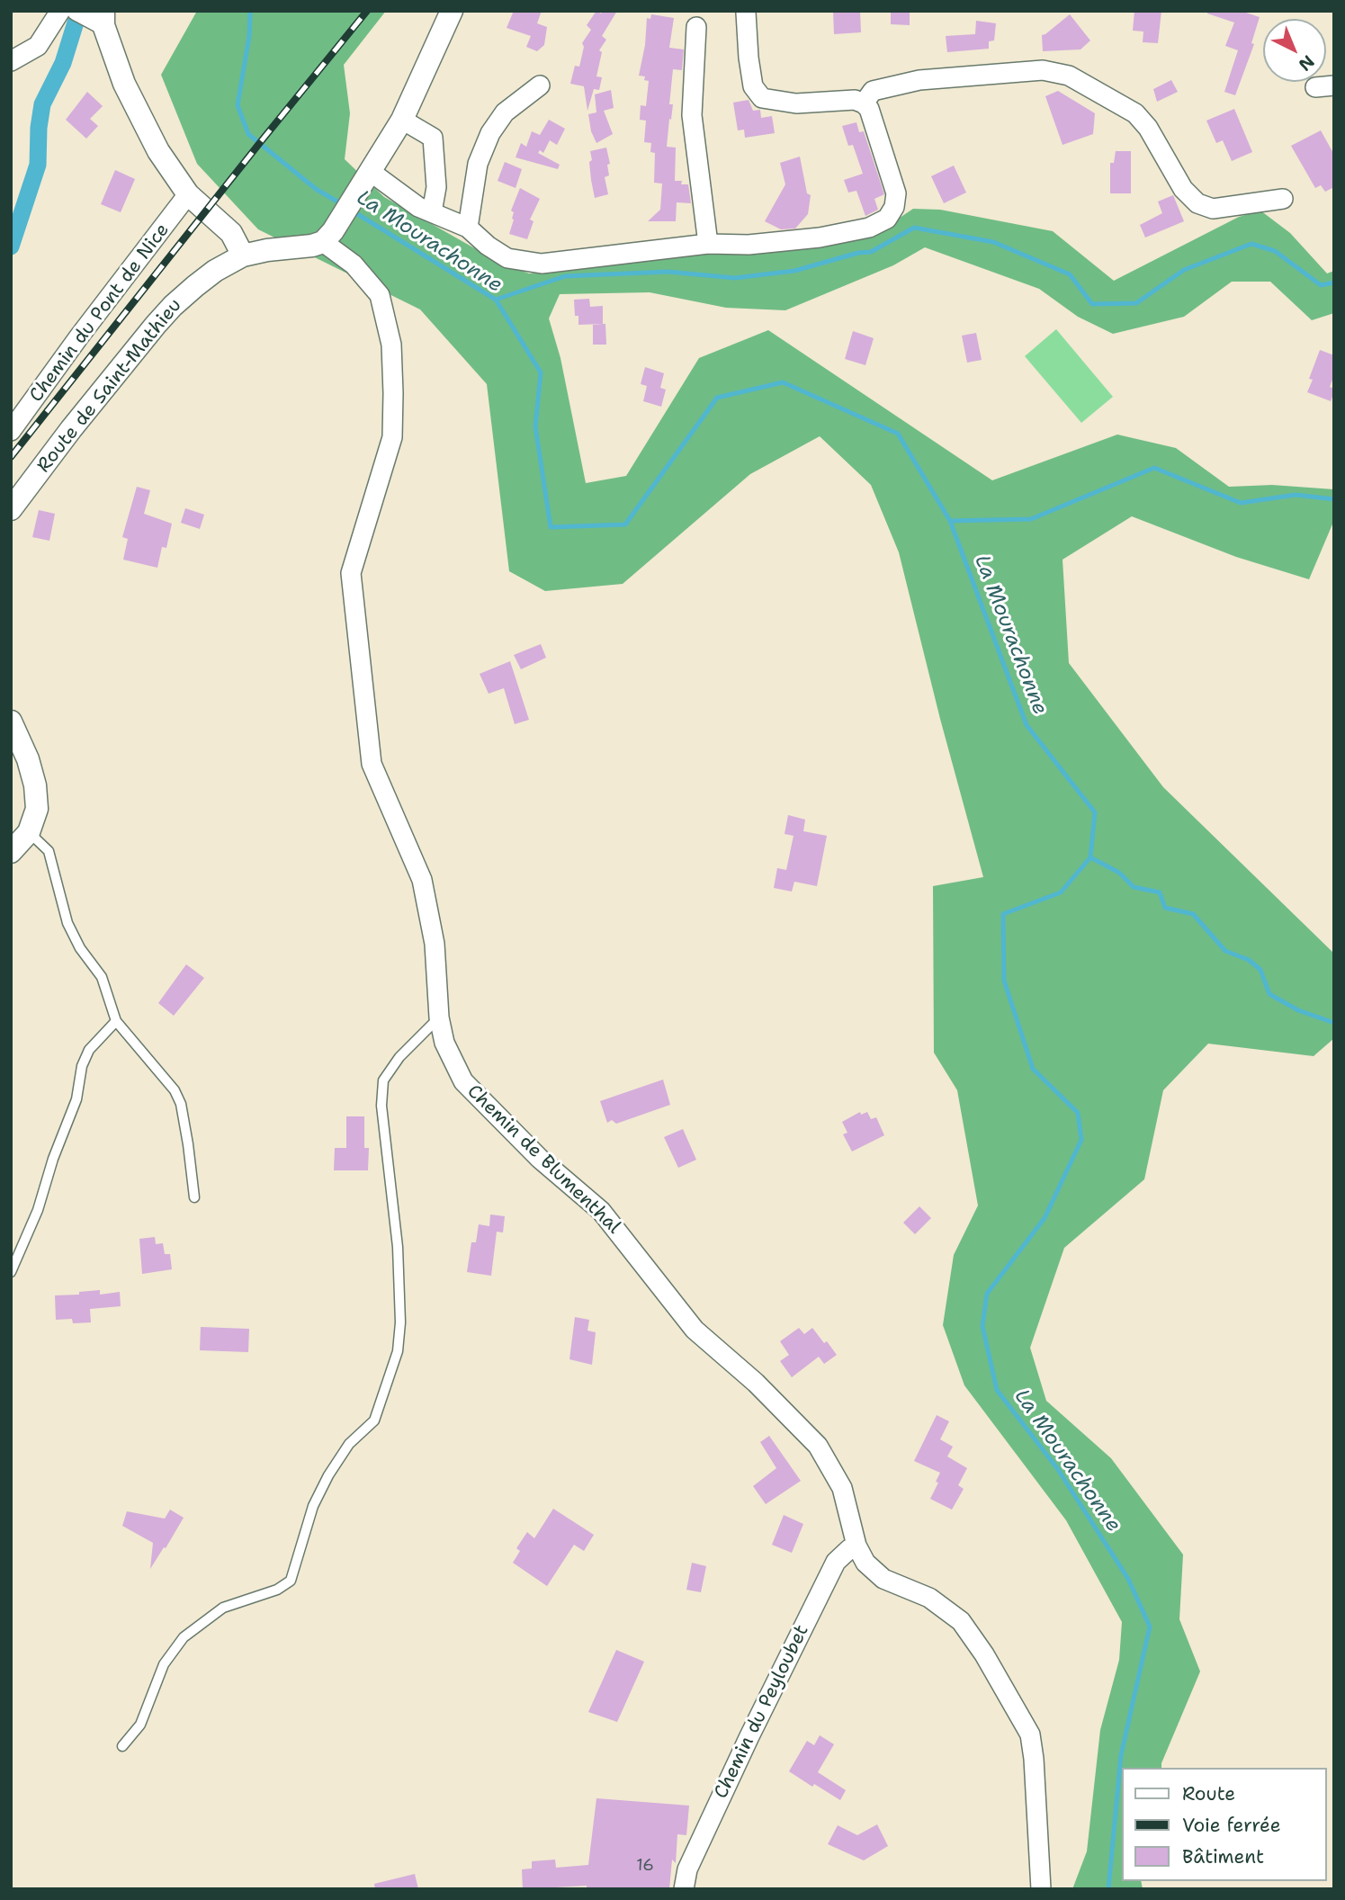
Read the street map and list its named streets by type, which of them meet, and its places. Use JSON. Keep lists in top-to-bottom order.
{
  "streets": {
    "street": [
      "Chemin du Pont de Nice",
      "Route de Saint-Mathieu",
      "Chemin de Blumenthal",
      "Chemin du Peyloubet"
    ]
  },
  "crossings": [
    ["Route de Saint-Mathieu", "Chemin de Blumenthal"],
    ["Chemin de Blumenthal", "Chemin du Peyloubet"]
  ],
  "water": ["La Mourachonne"],
  "house_numbers": ["16"],
  "legend": ["Route", "Voie ferrée", "Bâtiment"],
  "north": "bottom right"
}
